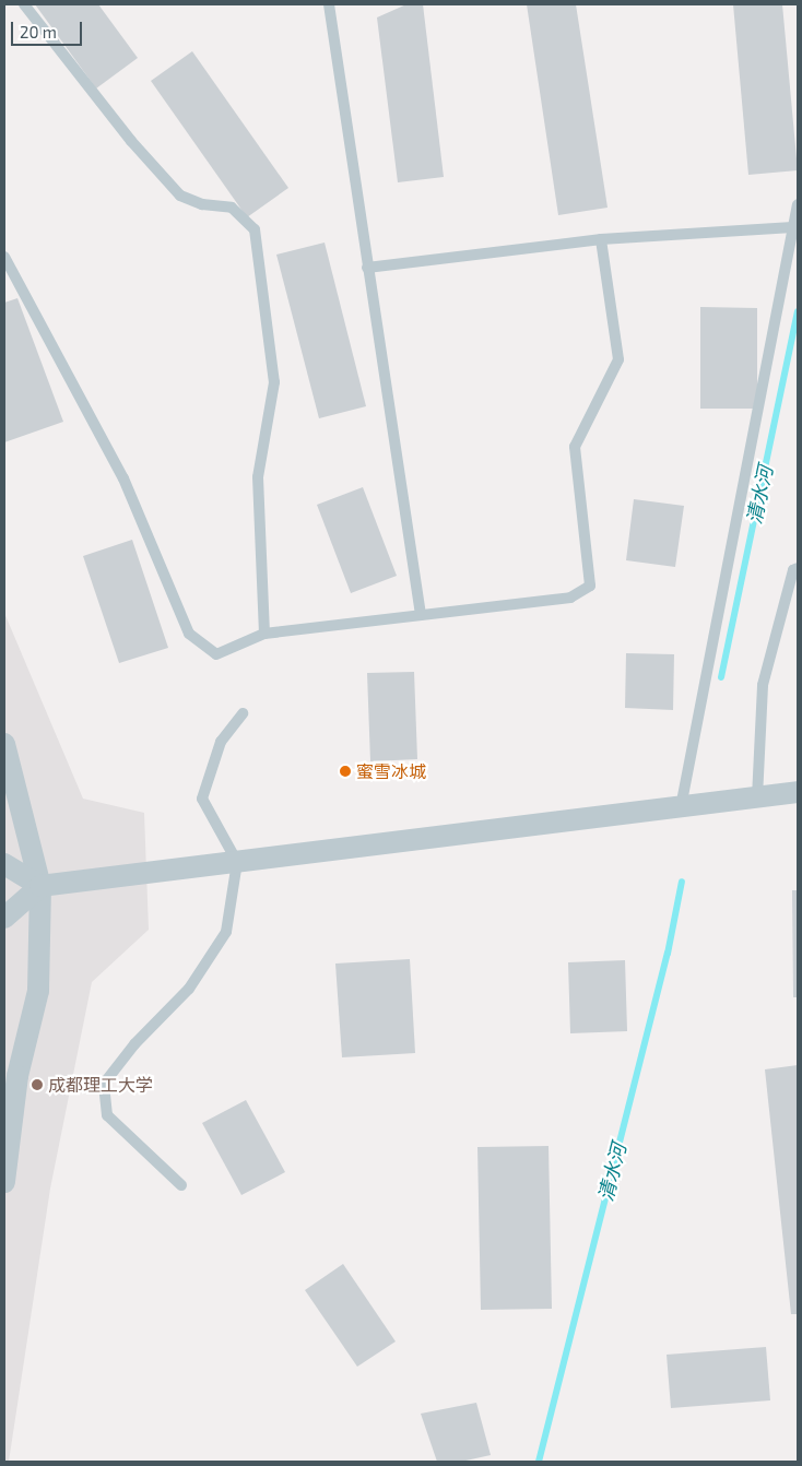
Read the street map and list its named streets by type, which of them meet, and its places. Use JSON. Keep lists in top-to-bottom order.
{
  "water": ["清水河"],
  "places": ["蜜雪冰城", "成都理工大学"],
  "scale_bar": "20 m"
}
